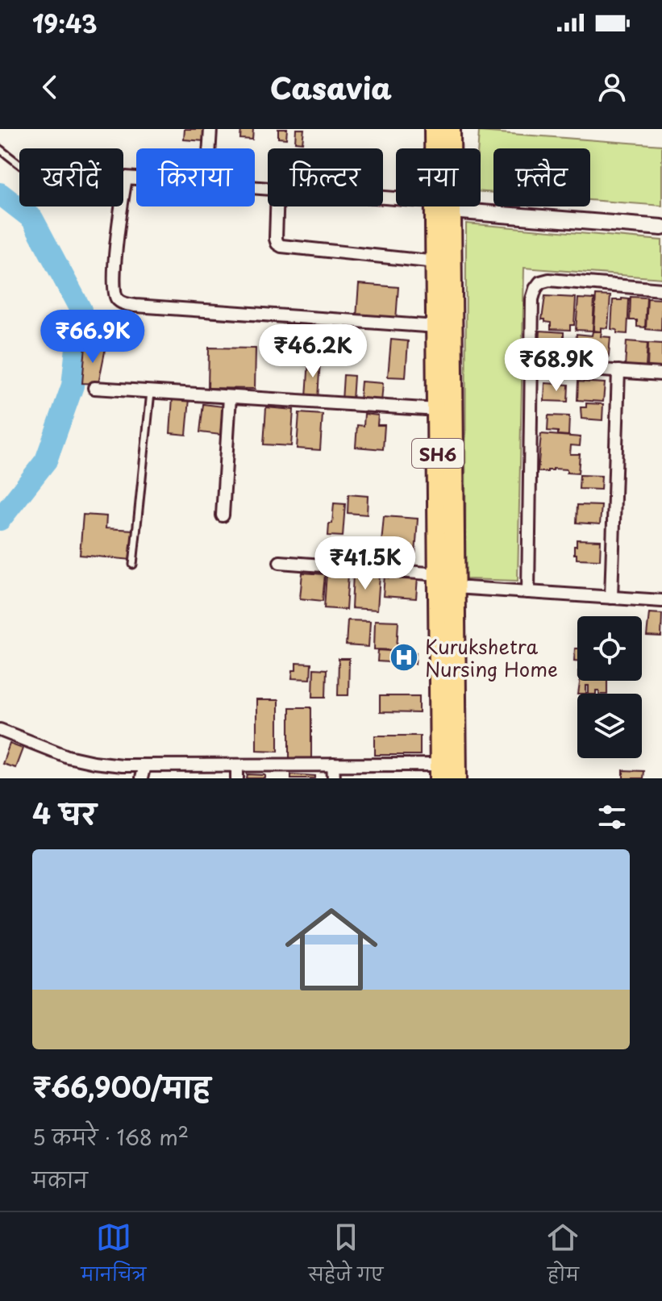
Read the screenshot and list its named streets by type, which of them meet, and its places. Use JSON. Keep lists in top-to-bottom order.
{
  "streets": {
    "main road": ["SH6"]
  },
  "places": {
    "hospital": ["Kurukshetra Nursing Home"]
  },
  "page": {
    "status": "19:43",
    "header": "Casavia",
    "chip": [
      "खरीदें",
      "किराया",
      "फ़िल्टर",
      "नया",
      "फ़्लैट"
    ],
    "price": [
      "₹66.9K",
      "₹46.2K",
      "₹68.9K",
      "₹41.5K"
    ],
    "heading": "4 घर",
    "list": [
      {
        "name": "₹66,900/माह",
        "note": "5 कमरे · 168 m² · मकान"
      }
    ],
    "tabs": ["मानचित्र", "सहेजे गए", "होम"]
  }
}
